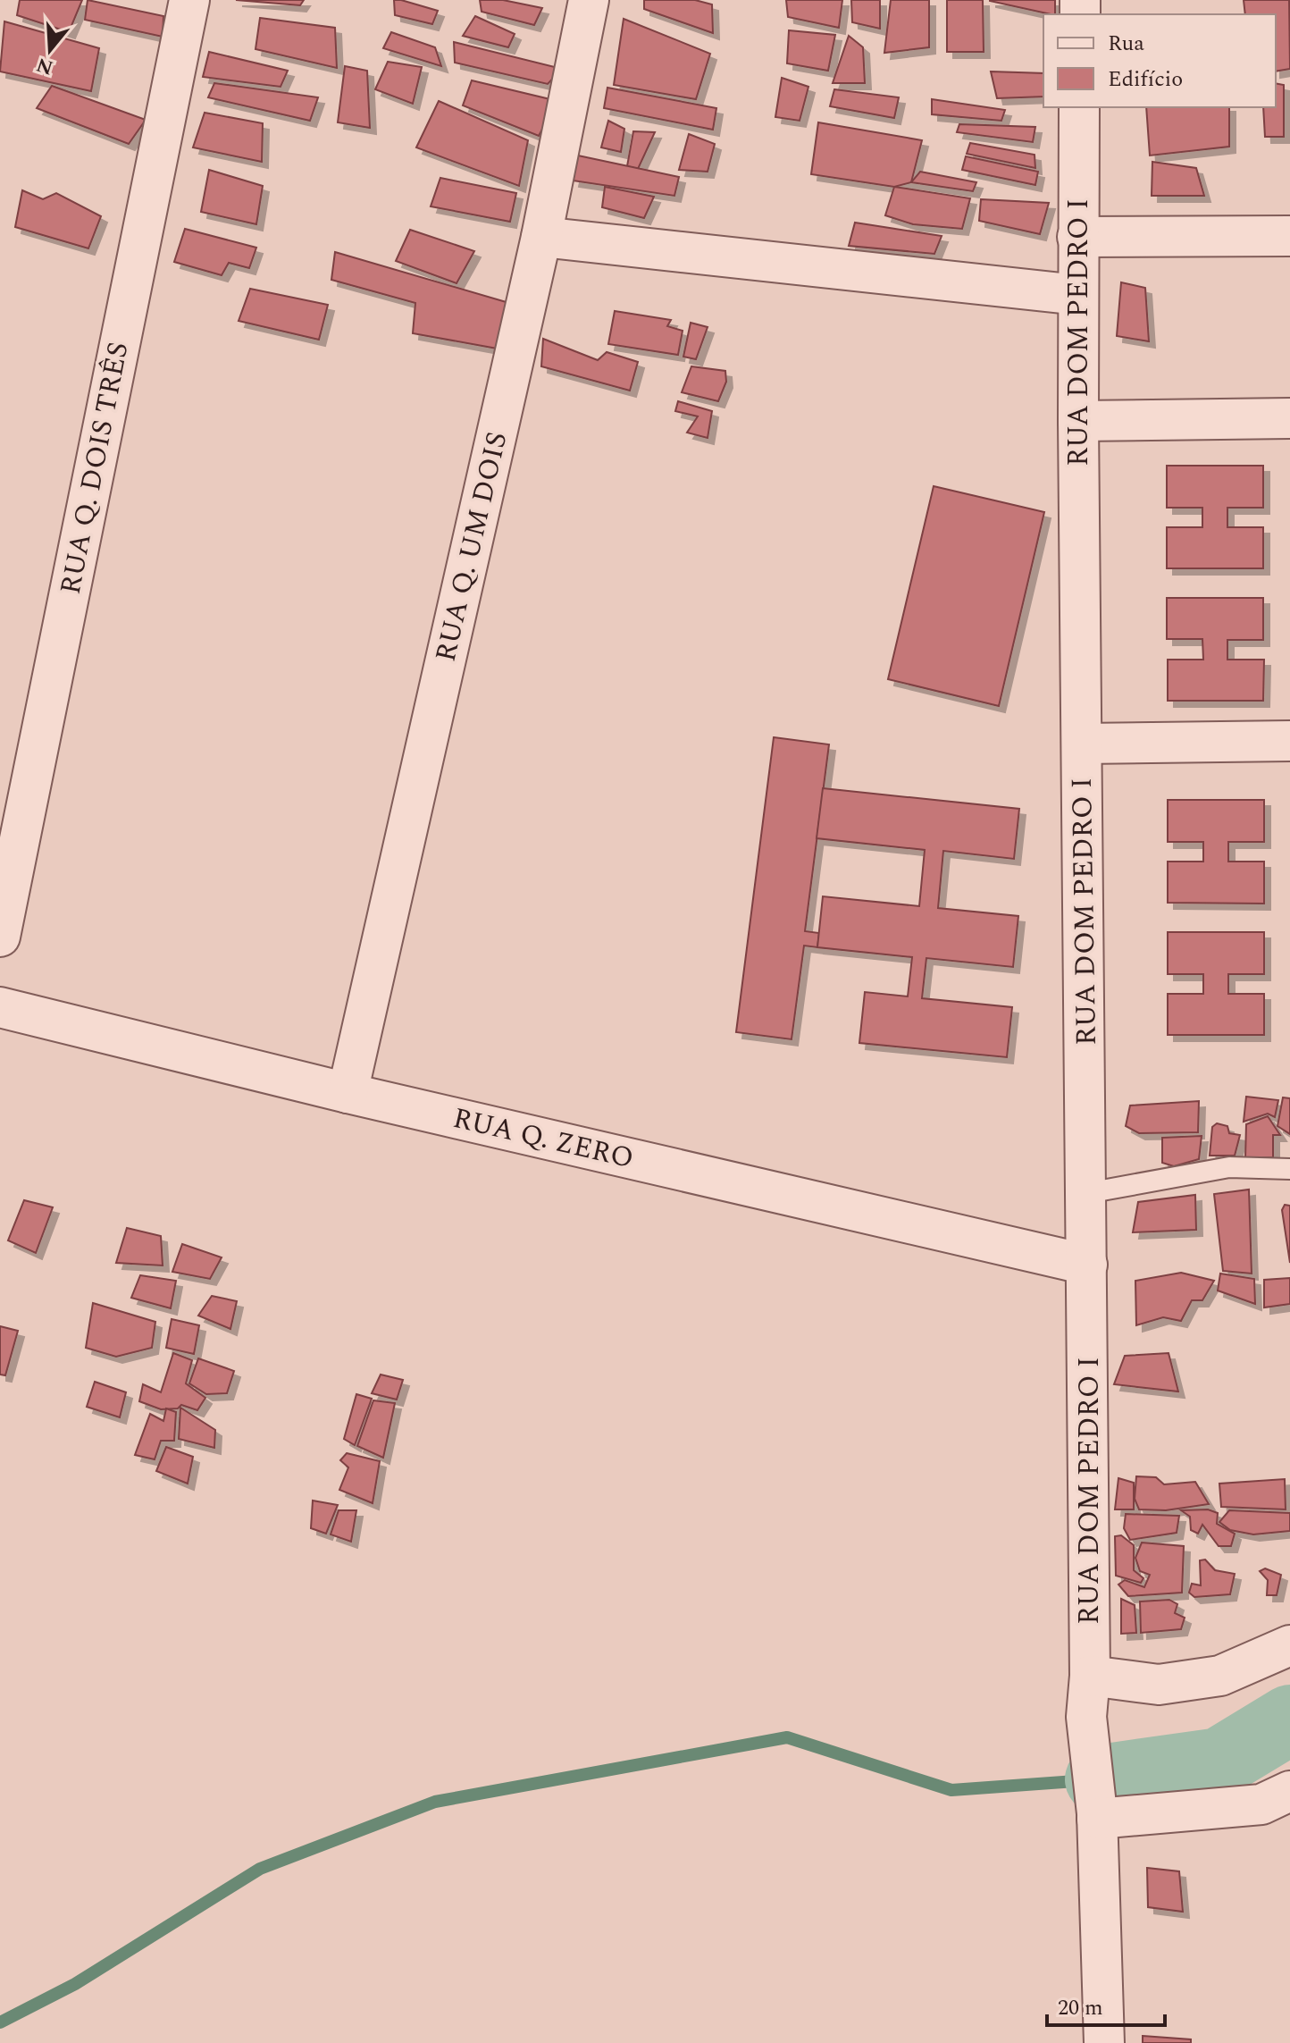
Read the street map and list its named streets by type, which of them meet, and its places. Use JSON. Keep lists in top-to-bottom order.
{
  "streets": {
    "street": [
      "RUA DOM PEDRO I",
      "RUA Q. DOIS TRÊS",
      "RUA Q. UM DOIS",
      "RUA Q. ZERO"
    ]
  },
  "crossings": [
    ["RUA DOM PEDRO I", "RUA Q. ZERO"],
    ["RUA Q. UM DOIS", "RUA Q. ZERO"]
  ],
  "legend": ["Rua", "Edifício"],
  "scale_bar": "20 m",
  "north": "bottom"
}
